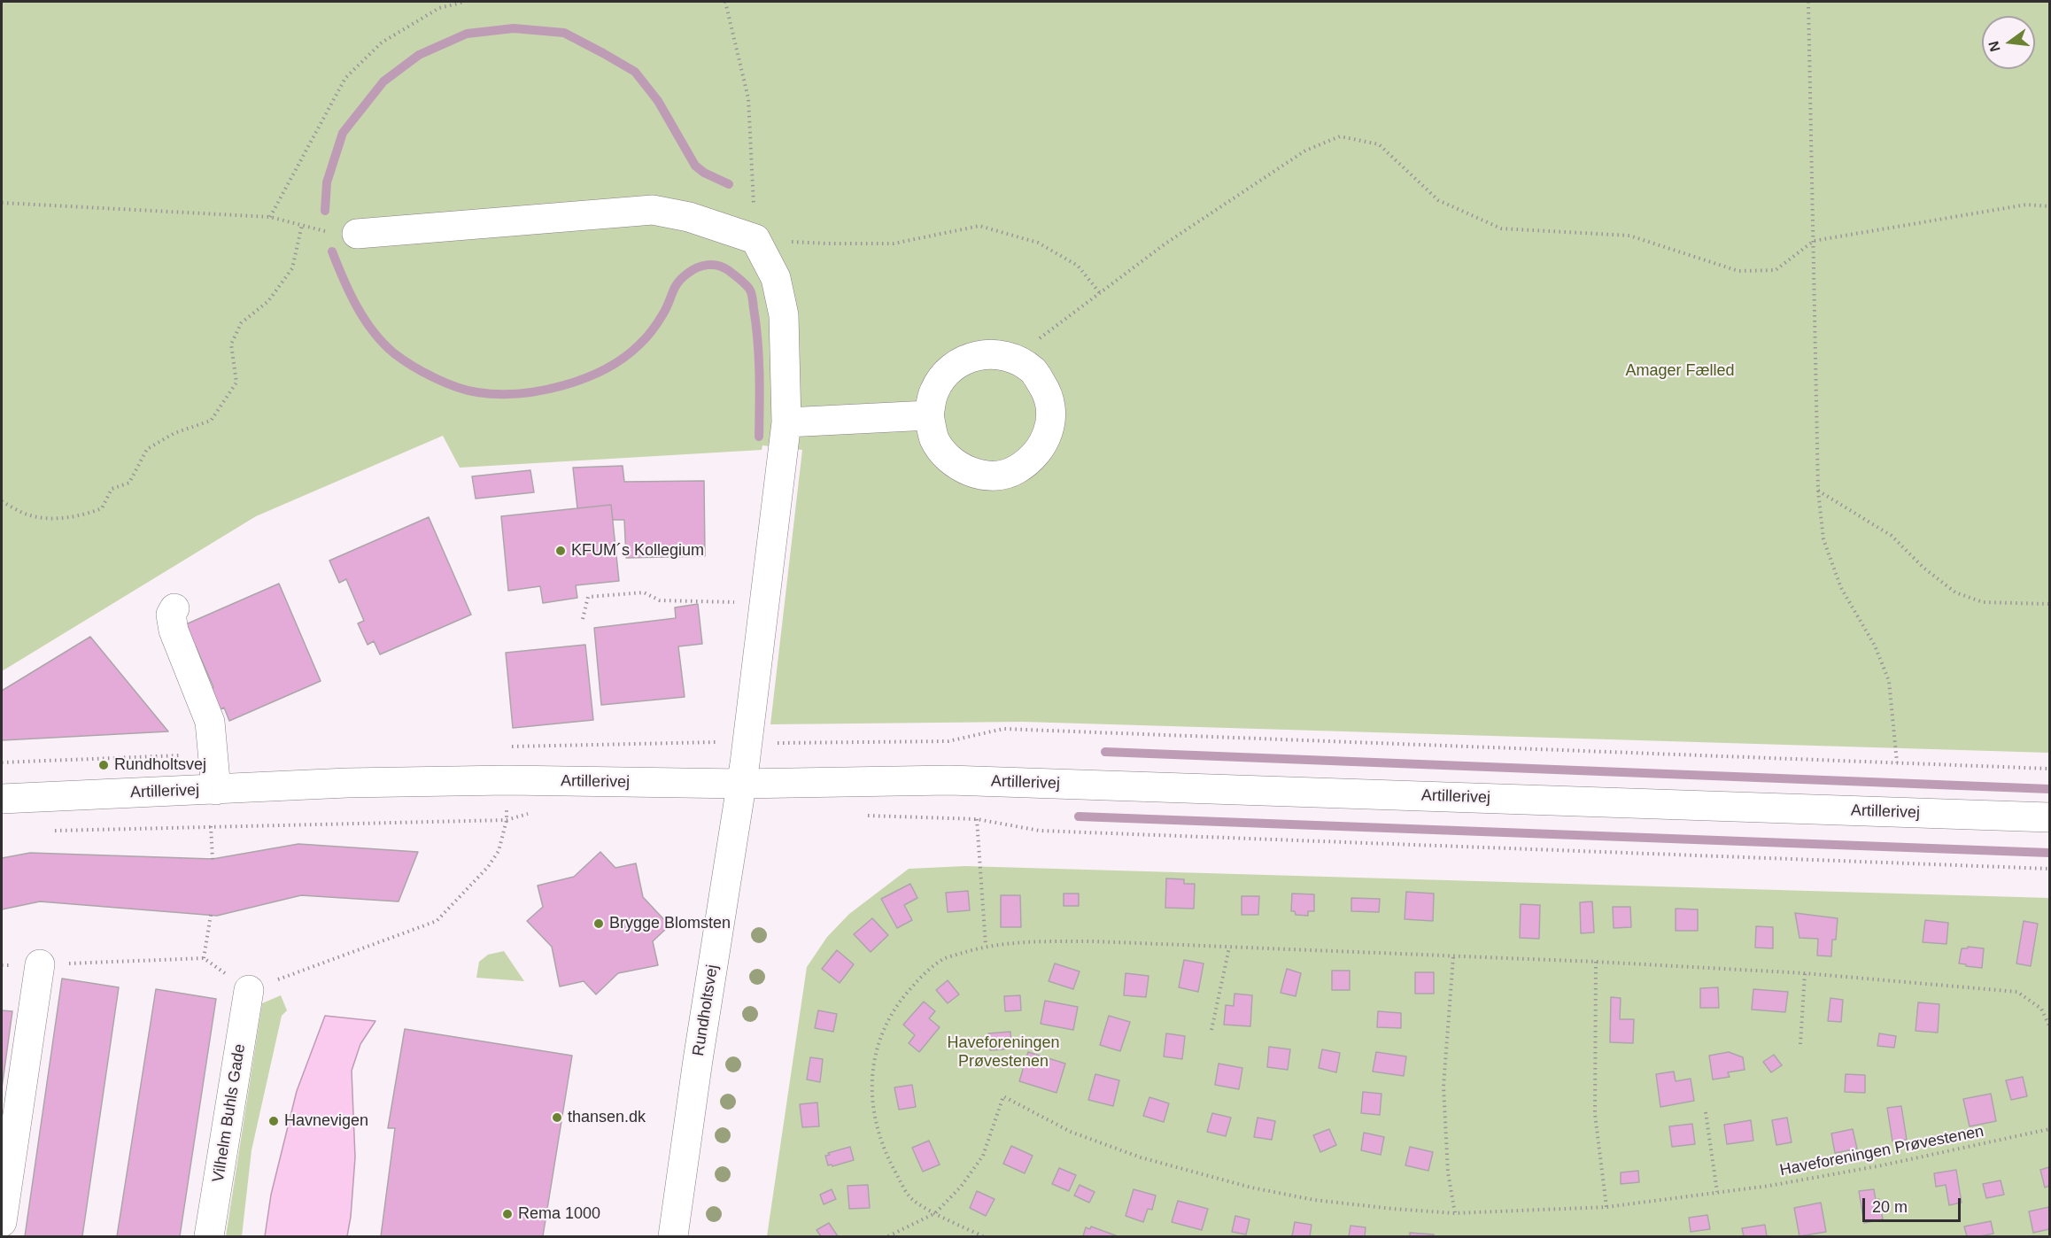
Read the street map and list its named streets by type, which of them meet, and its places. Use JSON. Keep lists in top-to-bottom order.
{
  "streets": {
    "street": ["Artillerivej", "Rundholtsvej", "Vilhelm Buhls Gade"],
    "path": ["Haveforeningen Prøvestenen"]
  },
  "crossings": [
    ["Artillerivej", "Rundholtsvej"]
  ],
  "parks": ["Amager Fælled", "Haveforeningen Prøvestenen"],
  "places": [
    "KFUM´s Kollegium",
    "Rundholtsvej",
    "Brygge Blomsten",
    "thansen.dk",
    "Havnevigen",
    "Rema 1000"
  ],
  "scale_bar": "20 m",
  "north": "left"
}
